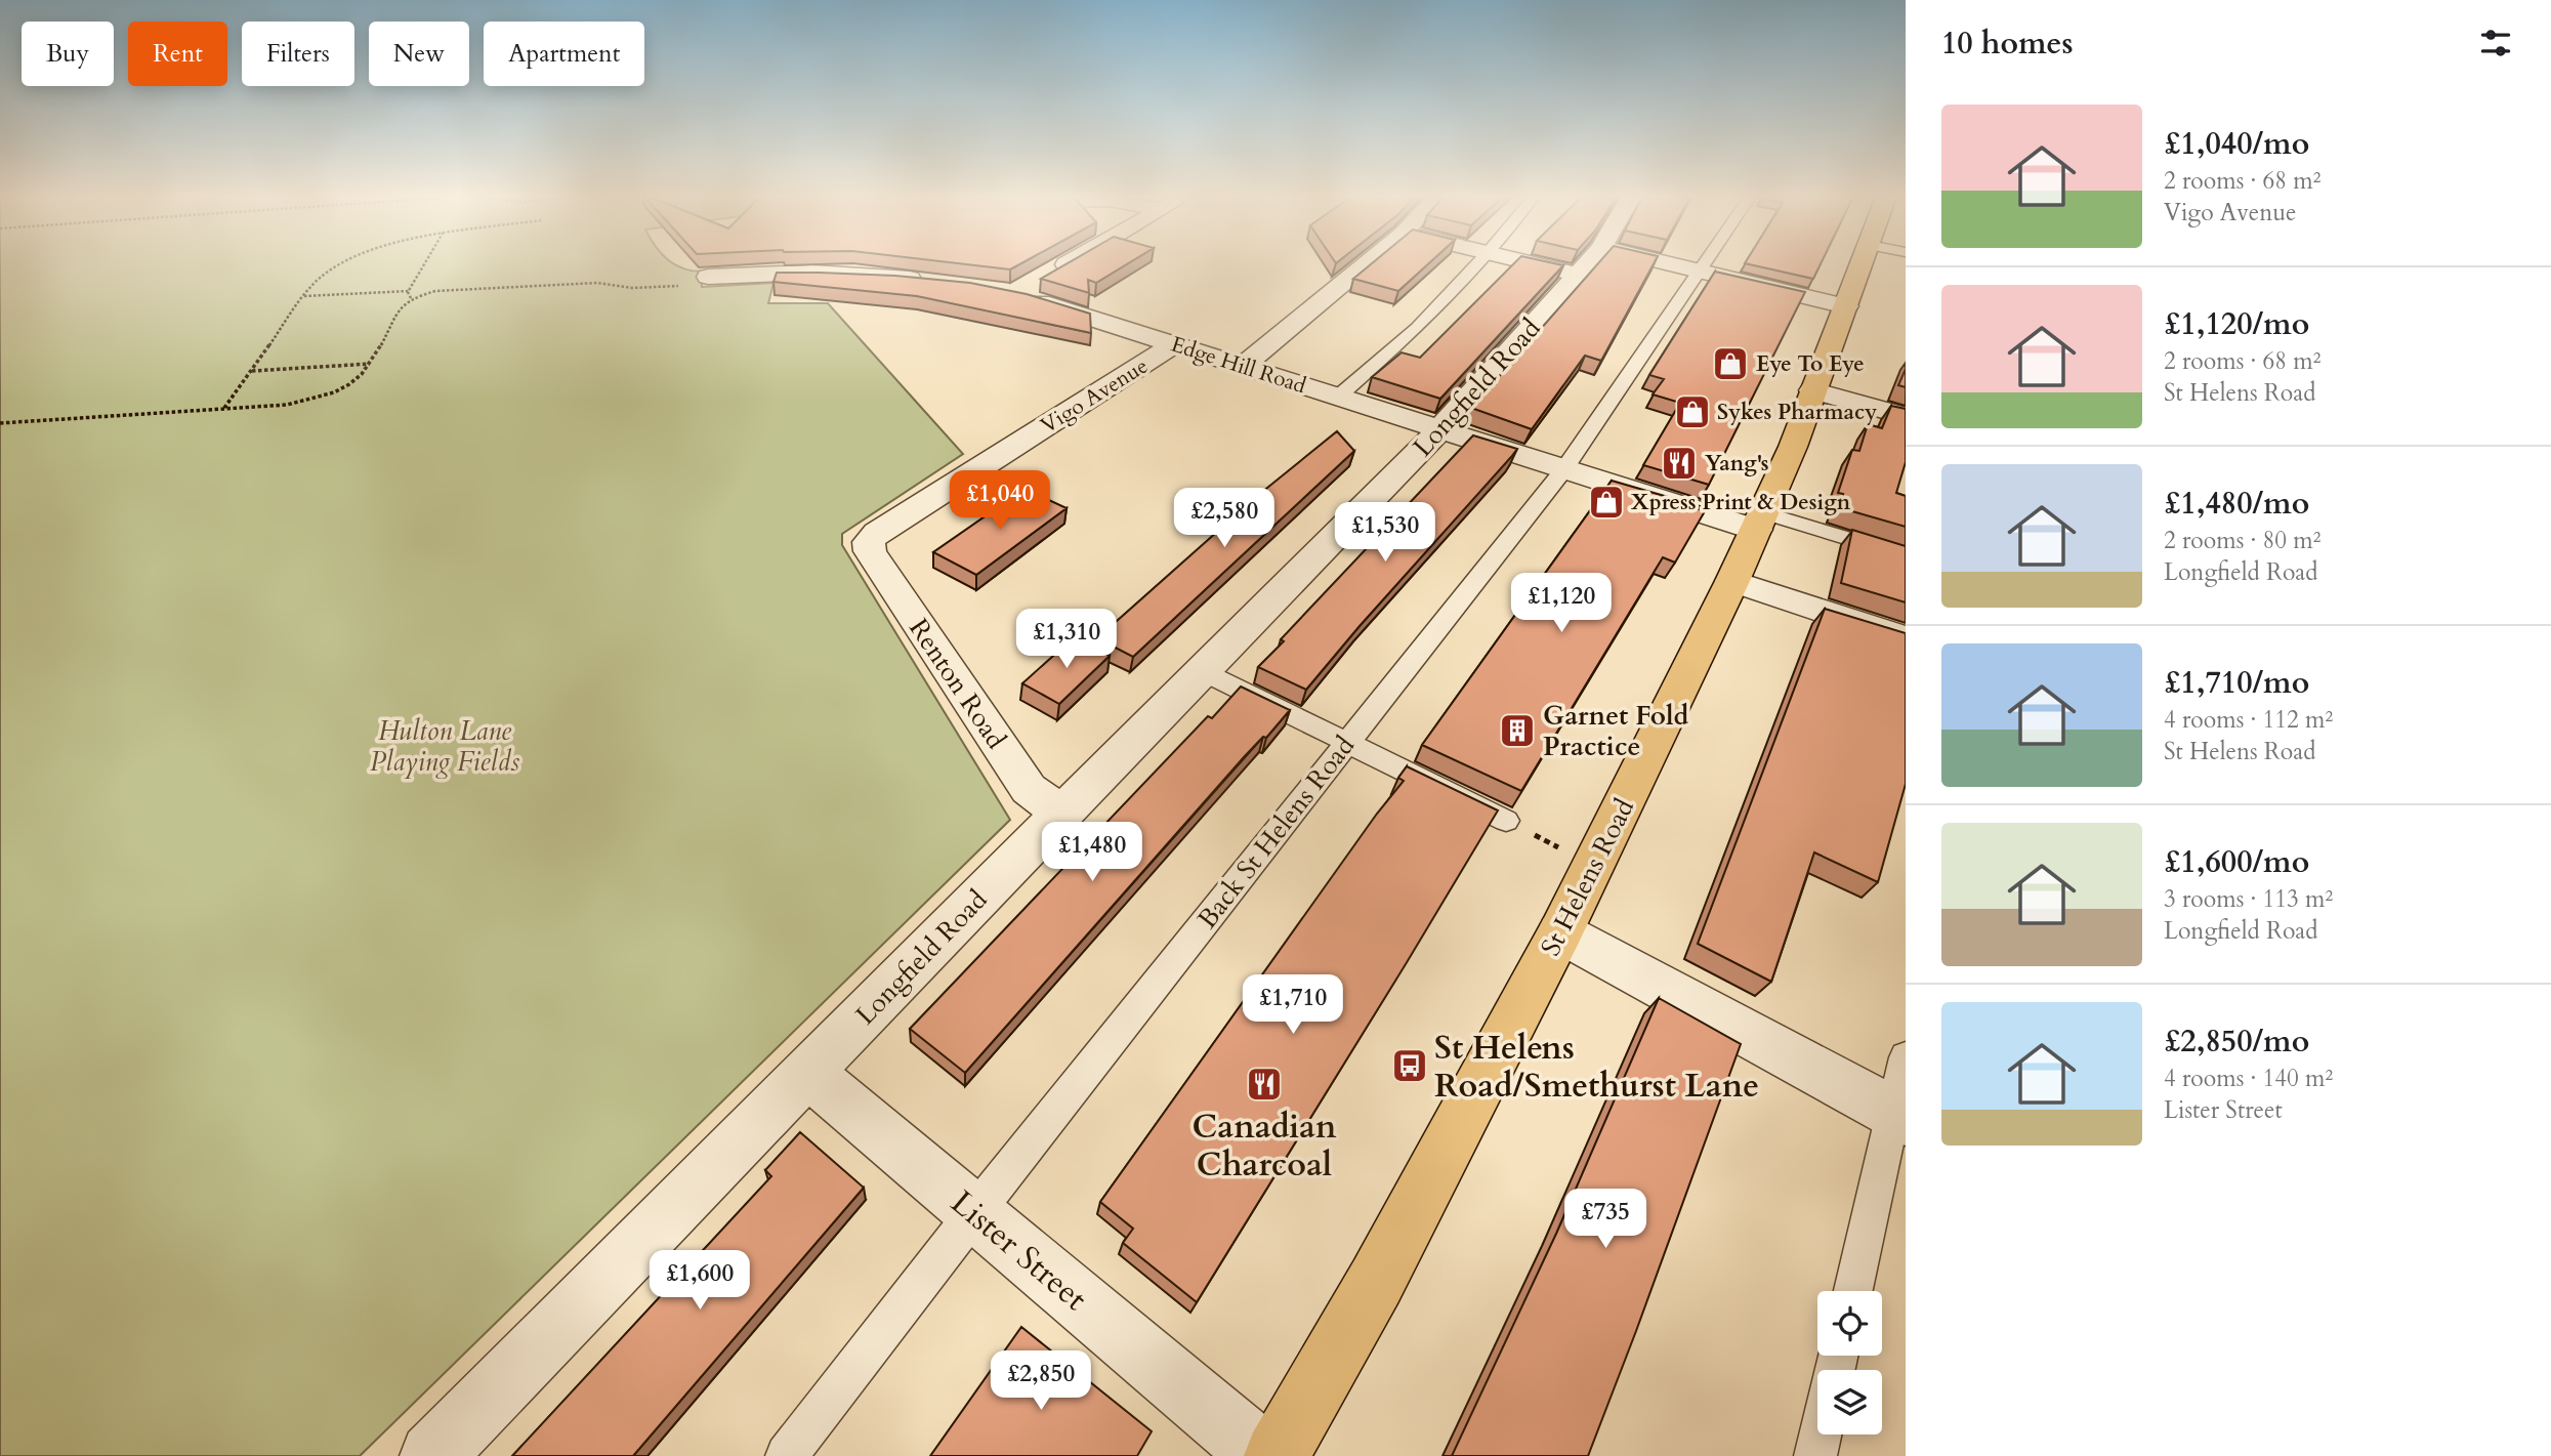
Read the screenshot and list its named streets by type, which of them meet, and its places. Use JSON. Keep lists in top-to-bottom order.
{
  "streets": {
    "main road": ["St Helens Road"],
    "street": [
      "Edge Hill Road",
      "Longfield Road",
      "Vigo Avenue",
      "Renton Road",
      "Lister Street"
    ],
    "lane": ["Back St Helens Road"]
  },
  "crossings": [
    ["Edge Hill Road", "Longfield Road"],
    ["Edge Hill Road", "Vigo Avenue"],
    ["Edge Hill Road", "Back St Helens Road"],
    ["Edge Hill Road", "St Helens Road"],
    ["Longfield Road", "Renton Road"],
    ["Longfield Road", "Lister Street"],
    ["Vigo Avenue", "Renton Road"],
    ["Back St Helens Road", "Lister Street"]
  ],
  "parks": ["Hulton Lane Playing Fields"],
  "places": {
    "shop": ["Eye To Eye", "Sykes Pharmacy", "Xpress Print & Design"],
    "restaurant": ["Yang's", "Canadian Charcoal"],
    "building": ["Garnet Fold Practice"],
    "bus stop": ["St Helens Road/Smethurst Lane"]
  },
  "page": {
    "heading": "10 homes",
    "chip": [
      "Buy",
      "Rent",
      "Filters",
      "New",
      "Apartment"
    ],
    "list": [
      {
        "name": "£1,040/mo",
        "note": "2 rooms · 68 m² · Vigo Avenue"
      },
      {
        "name": "£1,120/mo",
        "note": "2 rooms · 68 m² · St Helens Road"
      },
      {
        "name": "£1,480/mo",
        "note": "2 rooms · 80 m² · Longfield Road"
      },
      {
        "name": "£1,710/mo",
        "note": "4 rooms · 112 m² · St Helens Road"
      },
      {
        "name": "£1,600/mo",
        "note": "3 rooms · 113 m² · Longfield Road"
      },
      {
        "name": "£2,850/mo",
        "note": "4 rooms · 140 m² · Lister Street"
      }
    ],
    "price": [
      "£1,040",
      "£2,580",
      "£1,530",
      "£1,120",
      "£1,310",
      "£1,480",
      "£1,710",
      "£735",
      "£1,600",
      "£2,850"
    ]
  }
}
